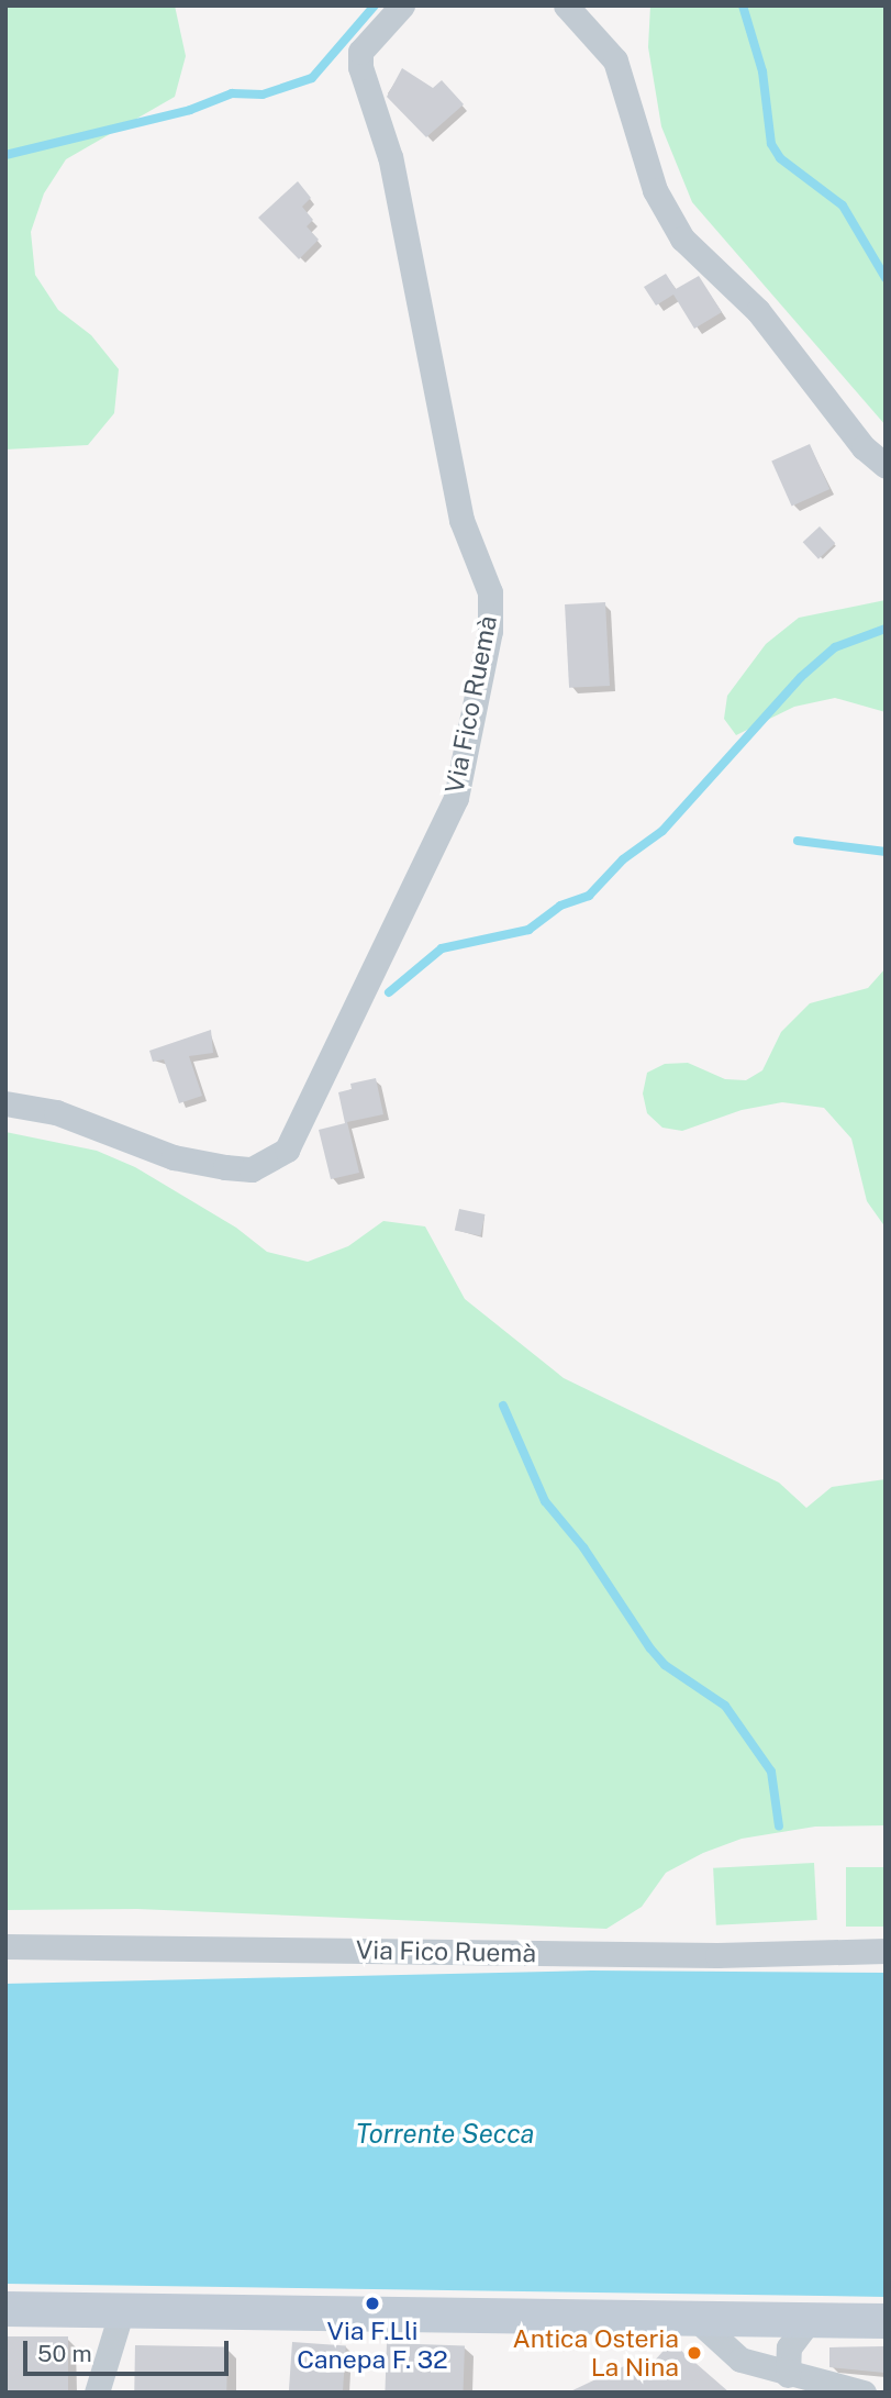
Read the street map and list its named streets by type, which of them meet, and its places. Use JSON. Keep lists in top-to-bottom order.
{
  "streets": {
    "street": ["Via Fico Ruemà"]
  },
  "water": ["Torrente Secca"],
  "places": ["Via F.Lli Canepa F. 32", "Antica Osteria La Nina"],
  "scale_bar": "50 m"
}
